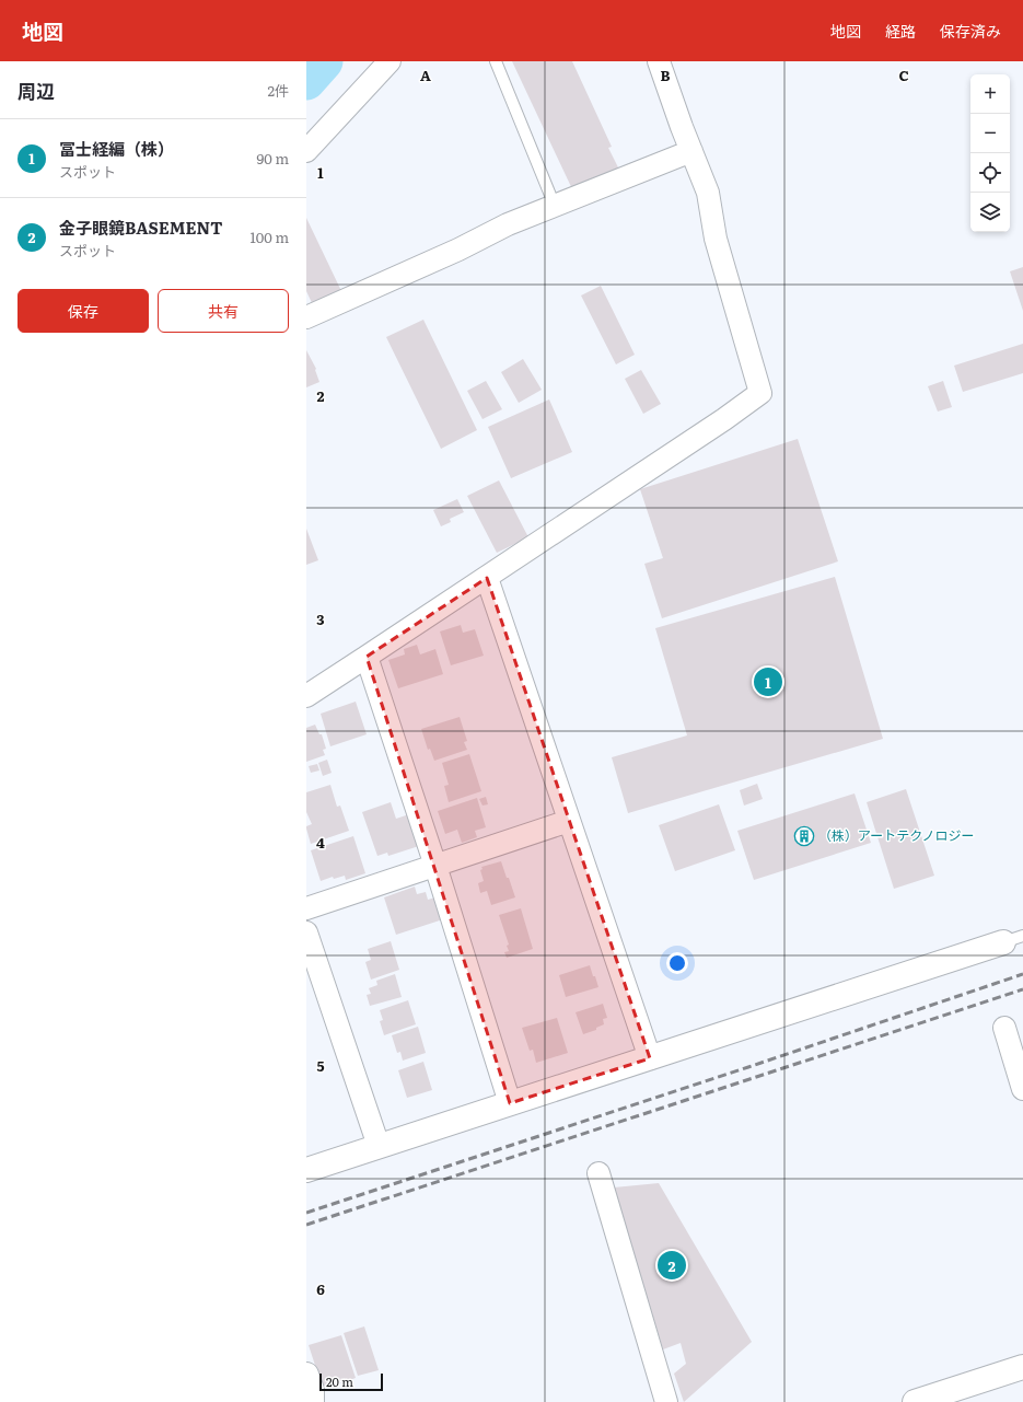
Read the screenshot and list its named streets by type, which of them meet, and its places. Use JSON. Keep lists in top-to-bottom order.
{
  "places": {
    "building": ["（株）アートテクノロジー"]
  },
  "scale_bar": "20 m",
  "page": {
    "header": "地図",
    "nav": ["地図", "経路", "保存済み"],
    "heading": ["周辺", "2件"],
    "map_buttons": ["+", "−"],
    "list": [
      {
        "mark": "1",
        "name": "冨士経編（株）",
        "note": "スポット",
        "value": "90 m"
      },
      {
        "mark": "2",
        "name": "金子眼鏡BASEMENT",
        "note": "スポット",
        "value": "100 m"
      }
    ],
    "buttons": ["保存", "共有"],
    "pins": ["1", "2"],
    "scale": "20 m"
  },
  "grid": {
    "columns": ["A", "B", "C"],
    "rows": [
      "1",
      "2",
      "3",
      "4",
      "5",
      "6"
    ]
  }
}
